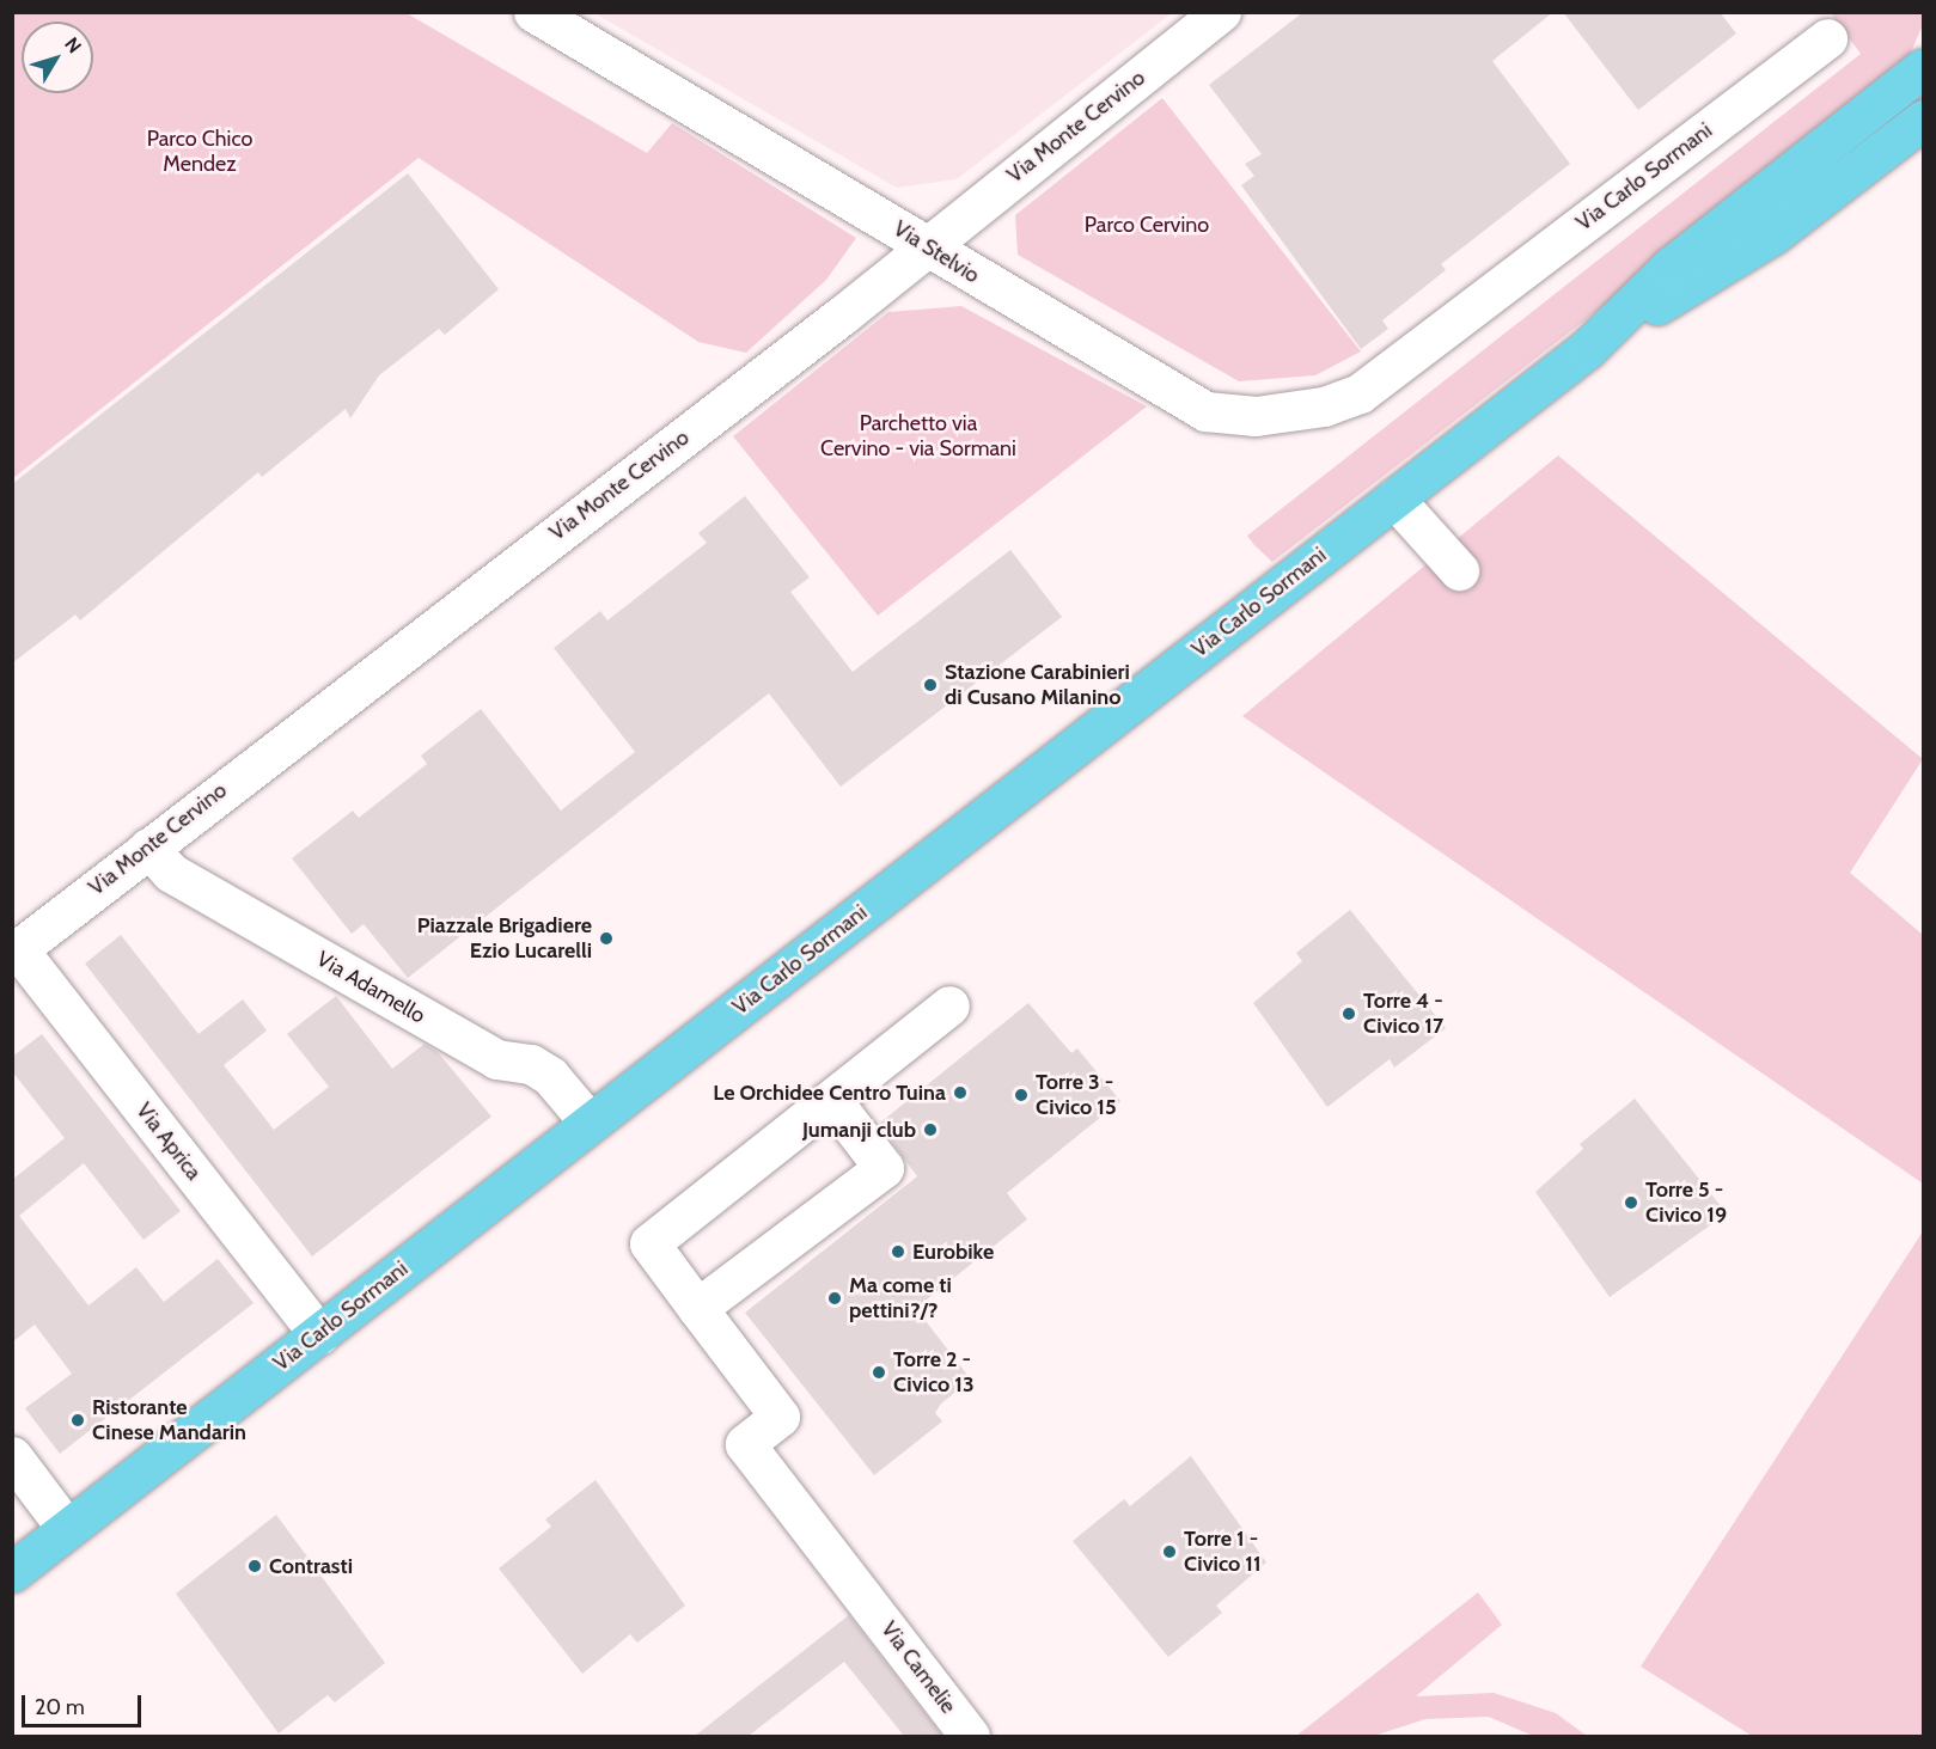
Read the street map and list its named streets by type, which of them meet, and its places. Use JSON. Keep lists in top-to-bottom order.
{
  "streets": {
    "main road": ["Via Carlo Sormani"],
    "street": [
      "Via Monte Cervino",
      "Via Stelvio",
      "Via Adamello",
      "Via Aprica",
      "Via Camelie"
    ]
  },
  "crossings": [
    ["Via Monte Cervino", "Via Stelvio"],
    ["Via Monte Cervino", "Via Adamello"],
    ["Via Monte Cervino", "Via Aprica"],
    ["Via Carlo Sormani", "Via Stelvio"],
    ["Via Carlo Sormani", "Via Adamello"],
    ["Via Carlo Sormani", "Via Aprica"]
  ],
  "parks": ["Parco Chico Mendez", "Parco Cervino", "Parchetto via Cervino - via Sormani"],
  "places": [
    "Stazione Carabinieri di Cusano Milanino",
    "Piazzale Brigadiere Ezio Lucarelli",
    "Torre 4 - Civico 17",
    "Le Orchidee Centro Tuina",
    "Torre 3 - Civico 15",
    "Jumanji club",
    "Torre 5 - Civico 19",
    "Eurobike",
    "Ma come ti pettini?/?",
    "Torre 2 - Civico 13",
    "Ristorante Cinese Mandarin",
    "Torre 1 - Civico 11",
    "Contrasti"
  ],
  "scale_bar": "20 m",
  "north": "top right"
}
